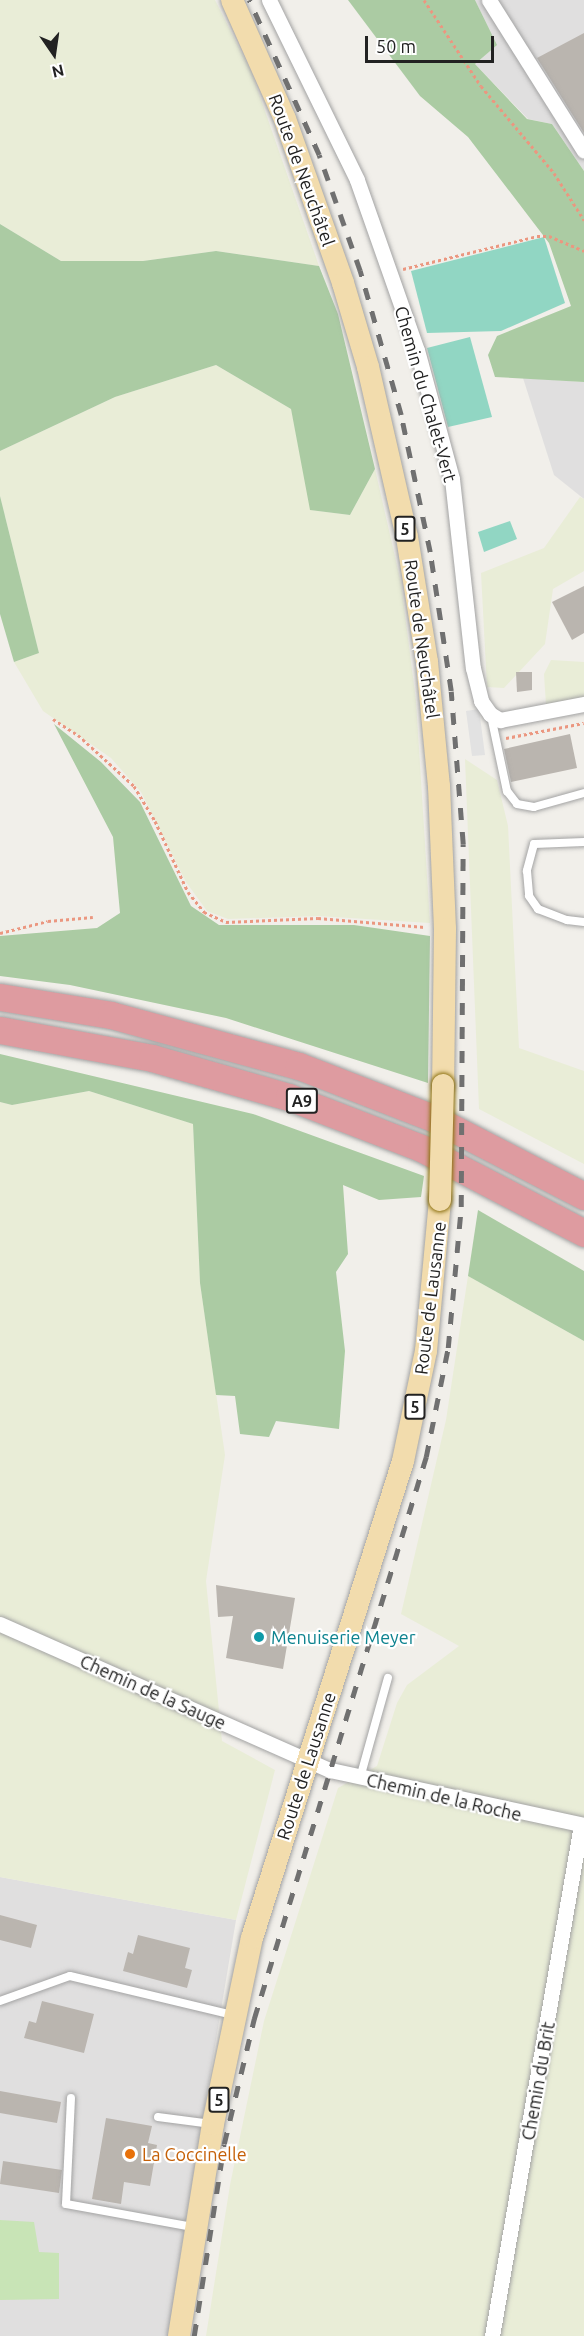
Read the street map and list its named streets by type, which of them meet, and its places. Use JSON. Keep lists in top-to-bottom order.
{
  "streets": {
    "highway": ["A9"],
    "main road": ["Route de Neuchâtel", "5", "Route de Lausanne"],
    "street": [
      "Chemin du Chalet-Vert",
      "Chemin de la Sauge",
      "Chemin de la Roche",
      "Chemin du Brit"
    ]
  },
  "crossings": [
    ["Route de Neuchâtel", "Route de Lausanne"],
    ["Route de Lausanne", "Chemin de la Sauge"],
    ["Route de Lausanne", "Chemin de la Roche"],
    ["Chemin de la Sauge", "Chemin de la Roche"],
    ["Chemin de la Roche", "Chemin du Brit"]
  ],
  "places": ["Menuiserie Meyer", "La Coccinelle"],
  "scale_bar": "50 m",
  "north": "bottom"
}
